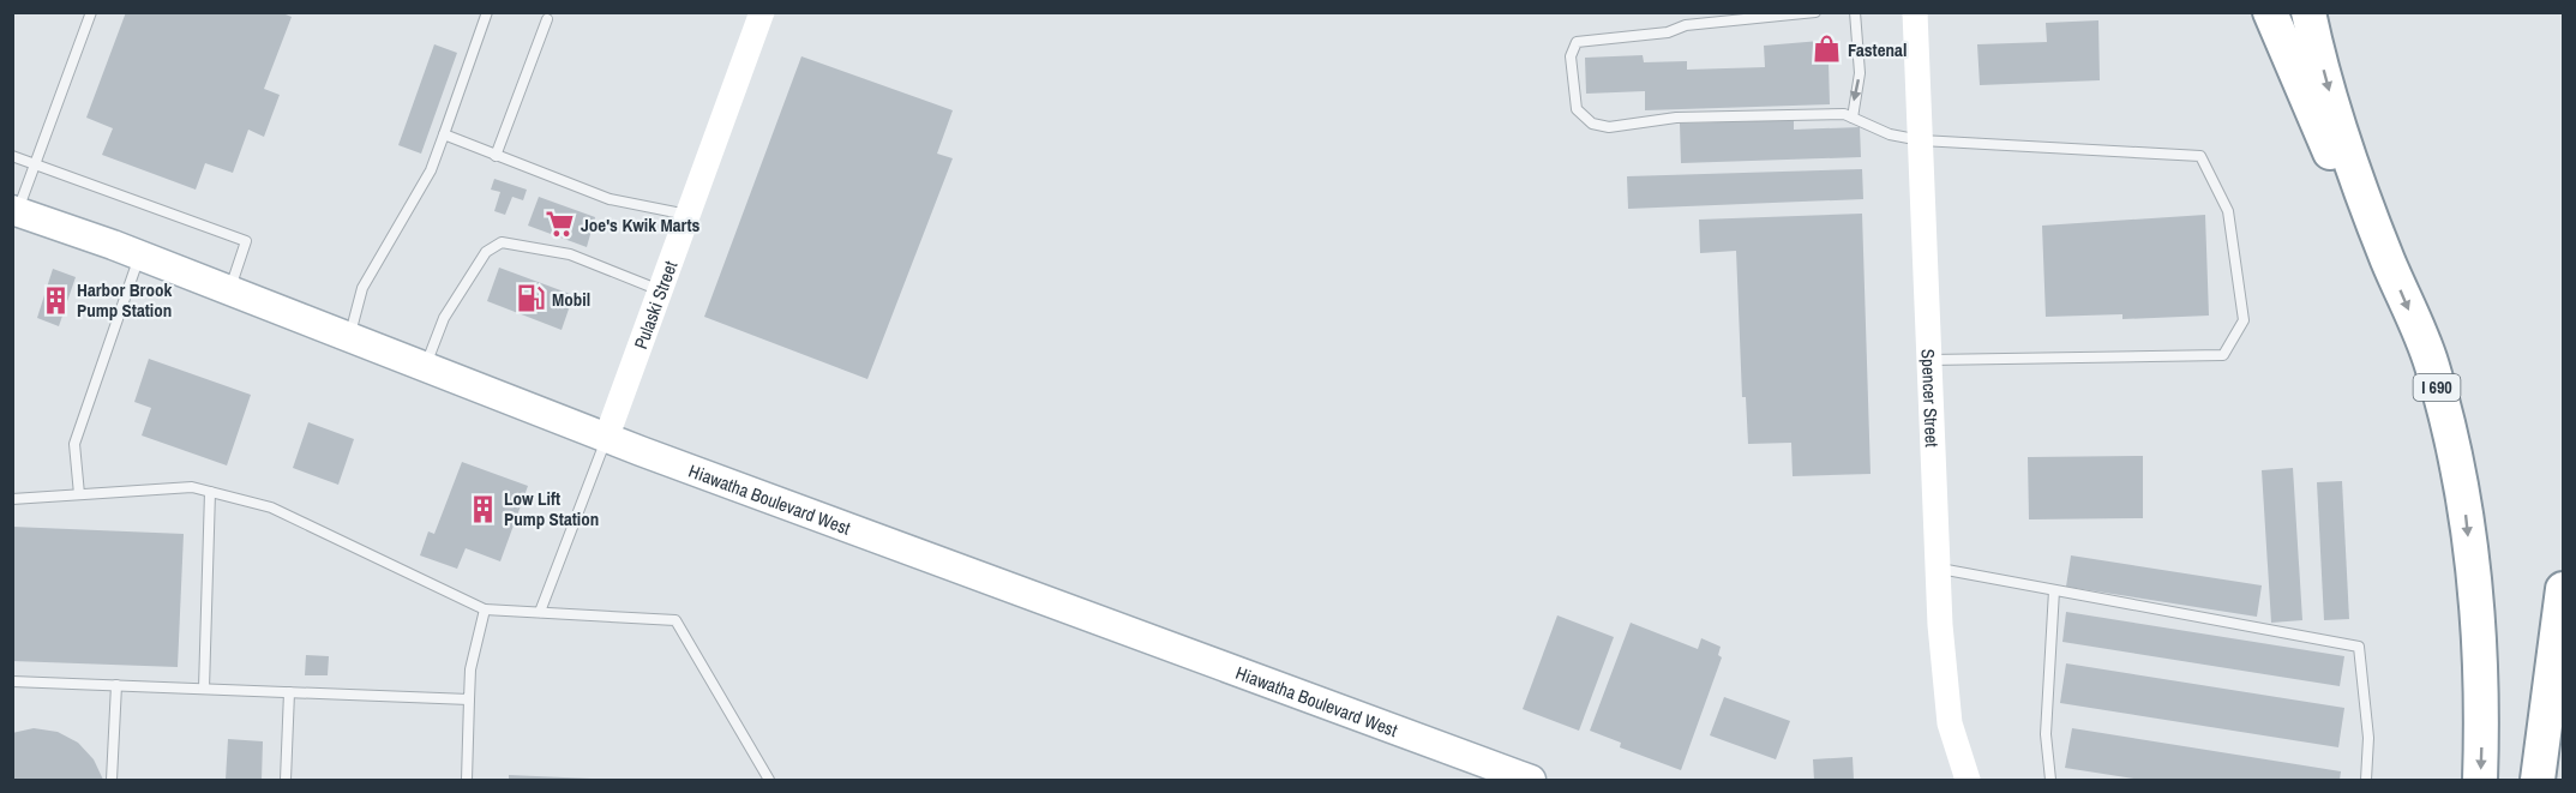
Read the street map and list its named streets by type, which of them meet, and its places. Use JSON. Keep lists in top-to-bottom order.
{
  "streets": {
    "highway": ["I 690"],
    "main road": ["Pulaski Street", "Spencer Street", "Hiawatha Boulevard West"]
  },
  "crossings": [
    ["Pulaski Street", "Hiawatha Boulevard West"]
  ],
  "places": {
    "shop": ["Fastenal"],
    "supermarket": ["Joe's Kwik Marts"],
    "fuel station": ["Mobil"],
    "building": ["Harbor Brook Pump Station", "Low Lift Pump Station"]
  }
}
